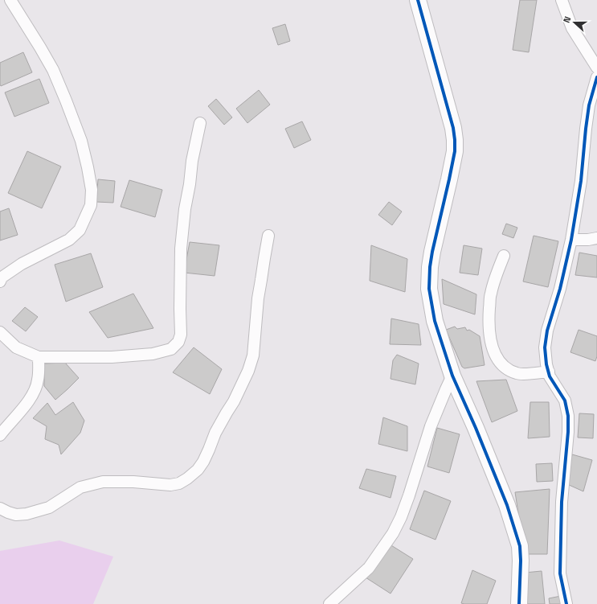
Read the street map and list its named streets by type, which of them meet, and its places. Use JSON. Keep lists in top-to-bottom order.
{
  "north": "left"
}
